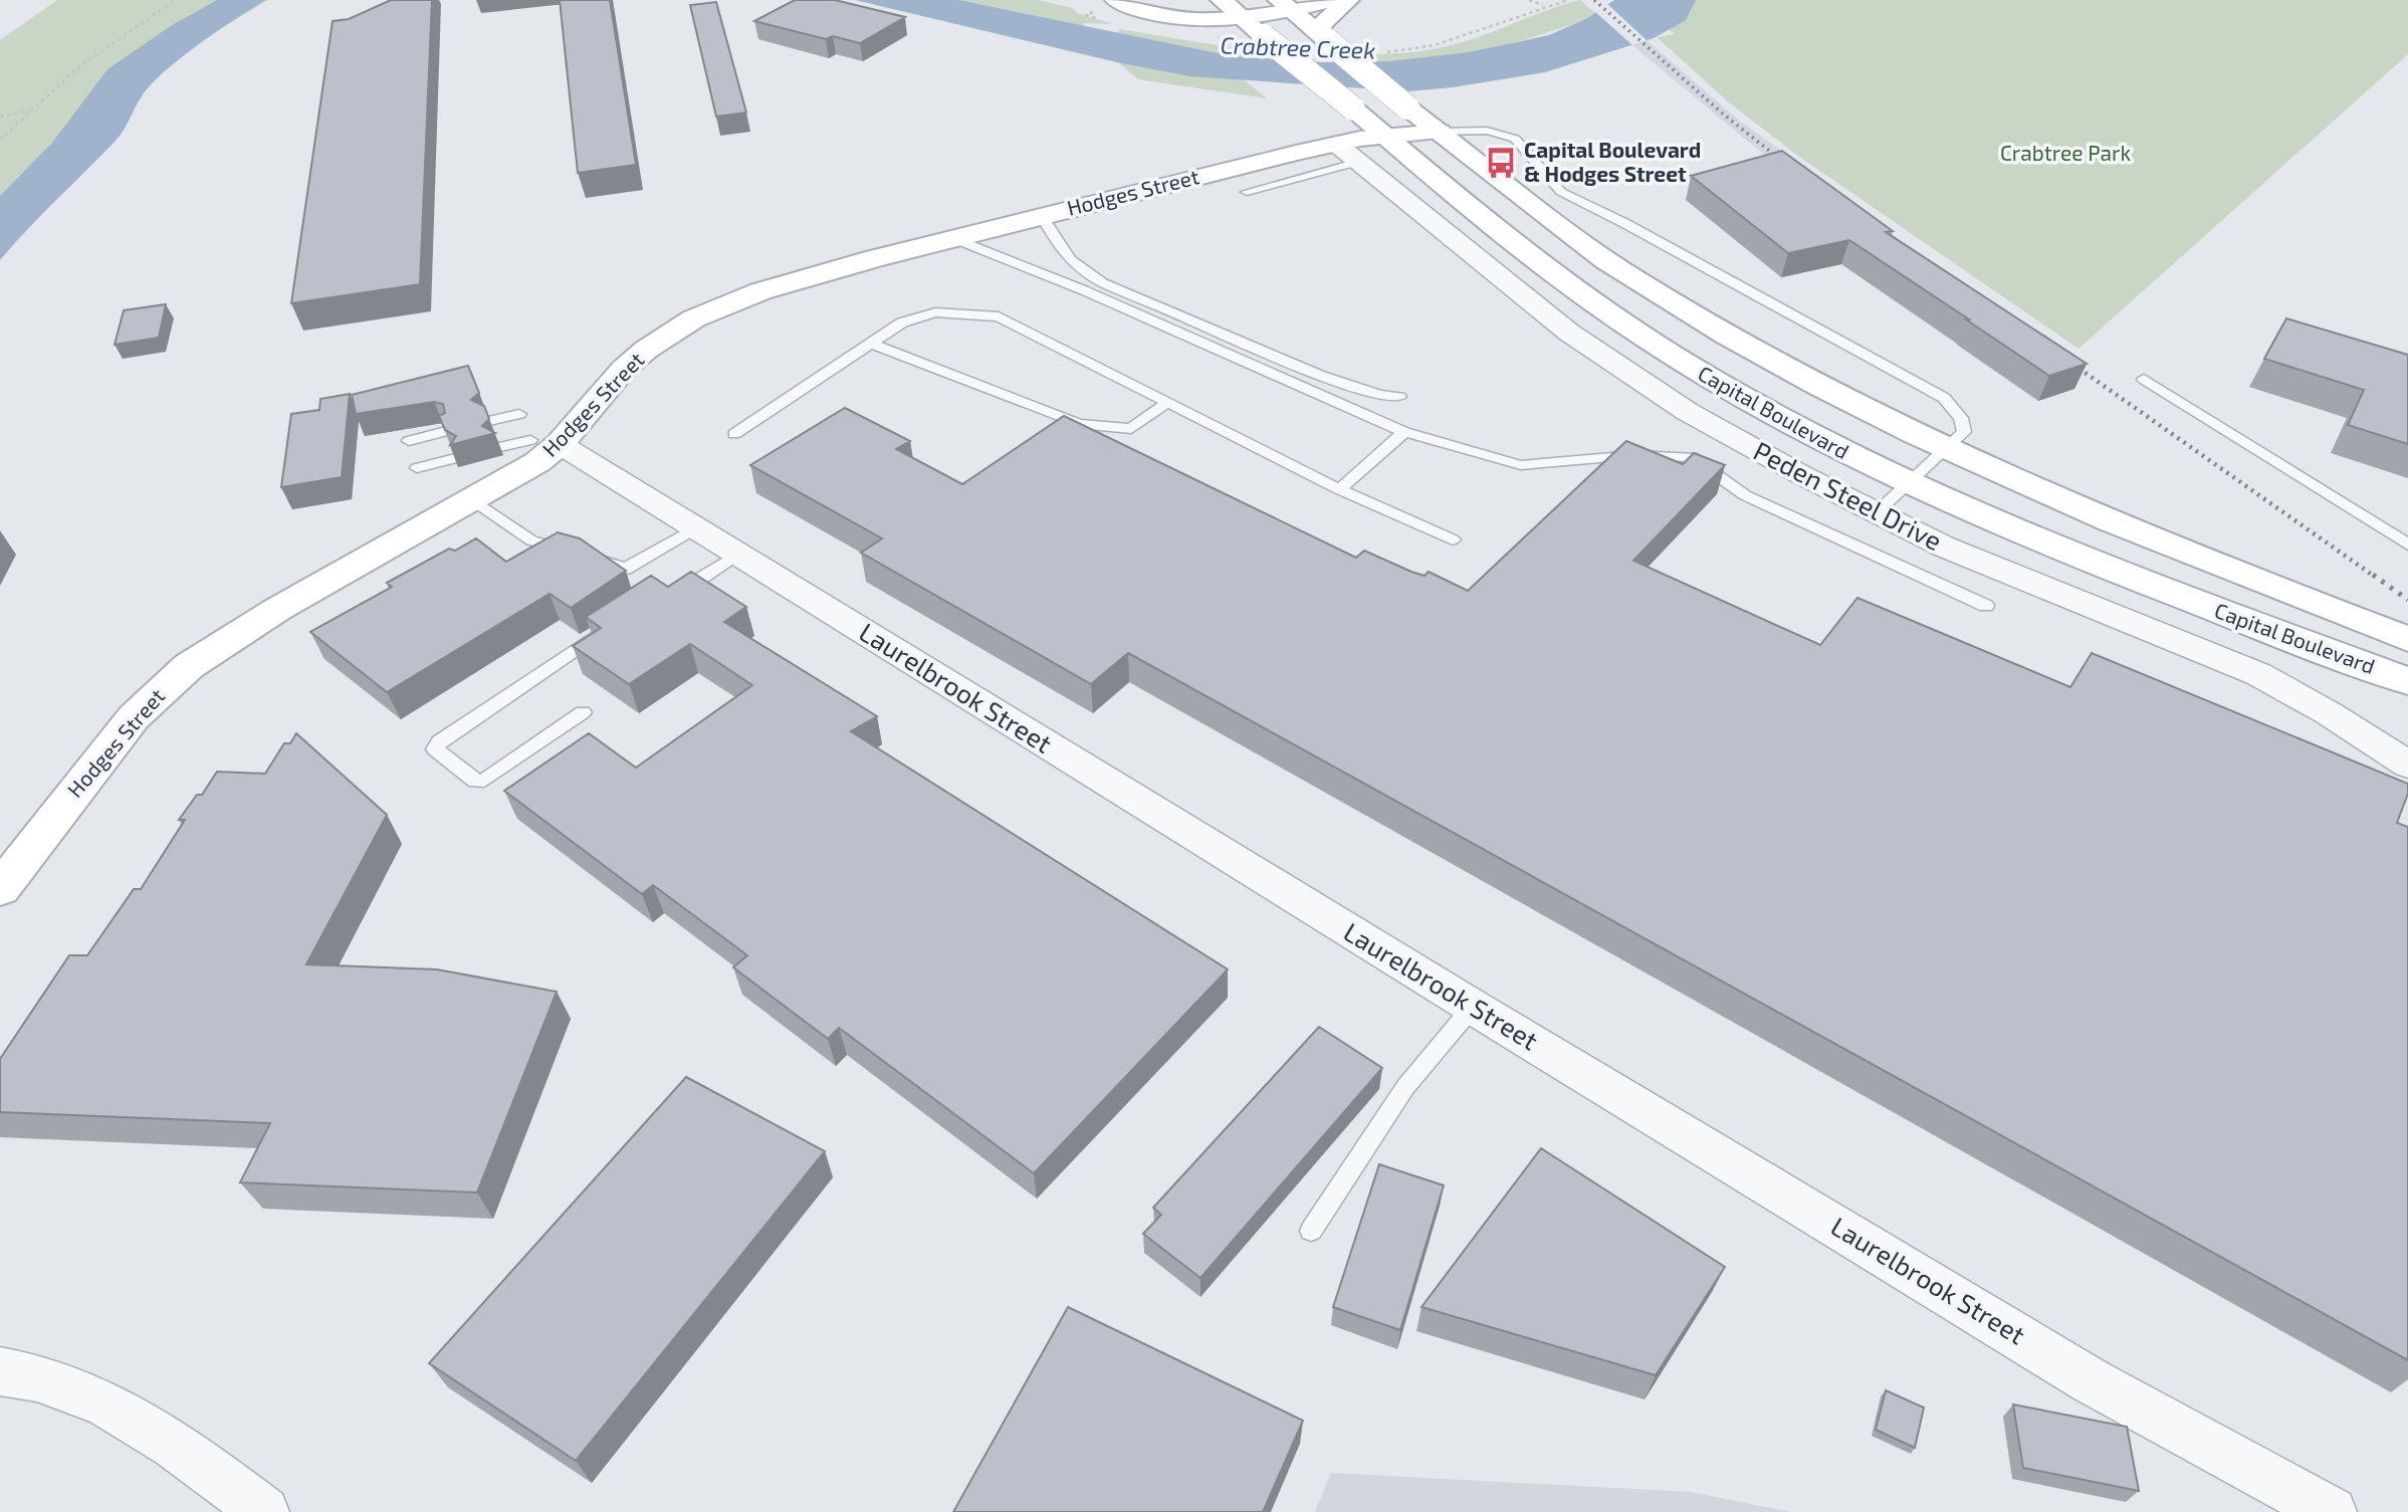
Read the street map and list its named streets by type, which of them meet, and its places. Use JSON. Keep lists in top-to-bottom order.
{
  "streets": {
    "main road": ["Hodges Street", "Capital Boulevard"],
    "street": ["Peden Steel Drive", "Laurelbrook Street"]
  },
  "crossings": [
    ["Hodges Street", "Capital Boulevard"],
    ["Hodges Street", "Peden Steel Drive"],
    ["Hodges Street", "Laurelbrook Street"]
  ],
  "water": ["Crabtree Creek"],
  "parks": ["Crabtree Park"],
  "places": {
    "bus stop": ["Capital Boulevard & Hodges Street"]
  }
}
